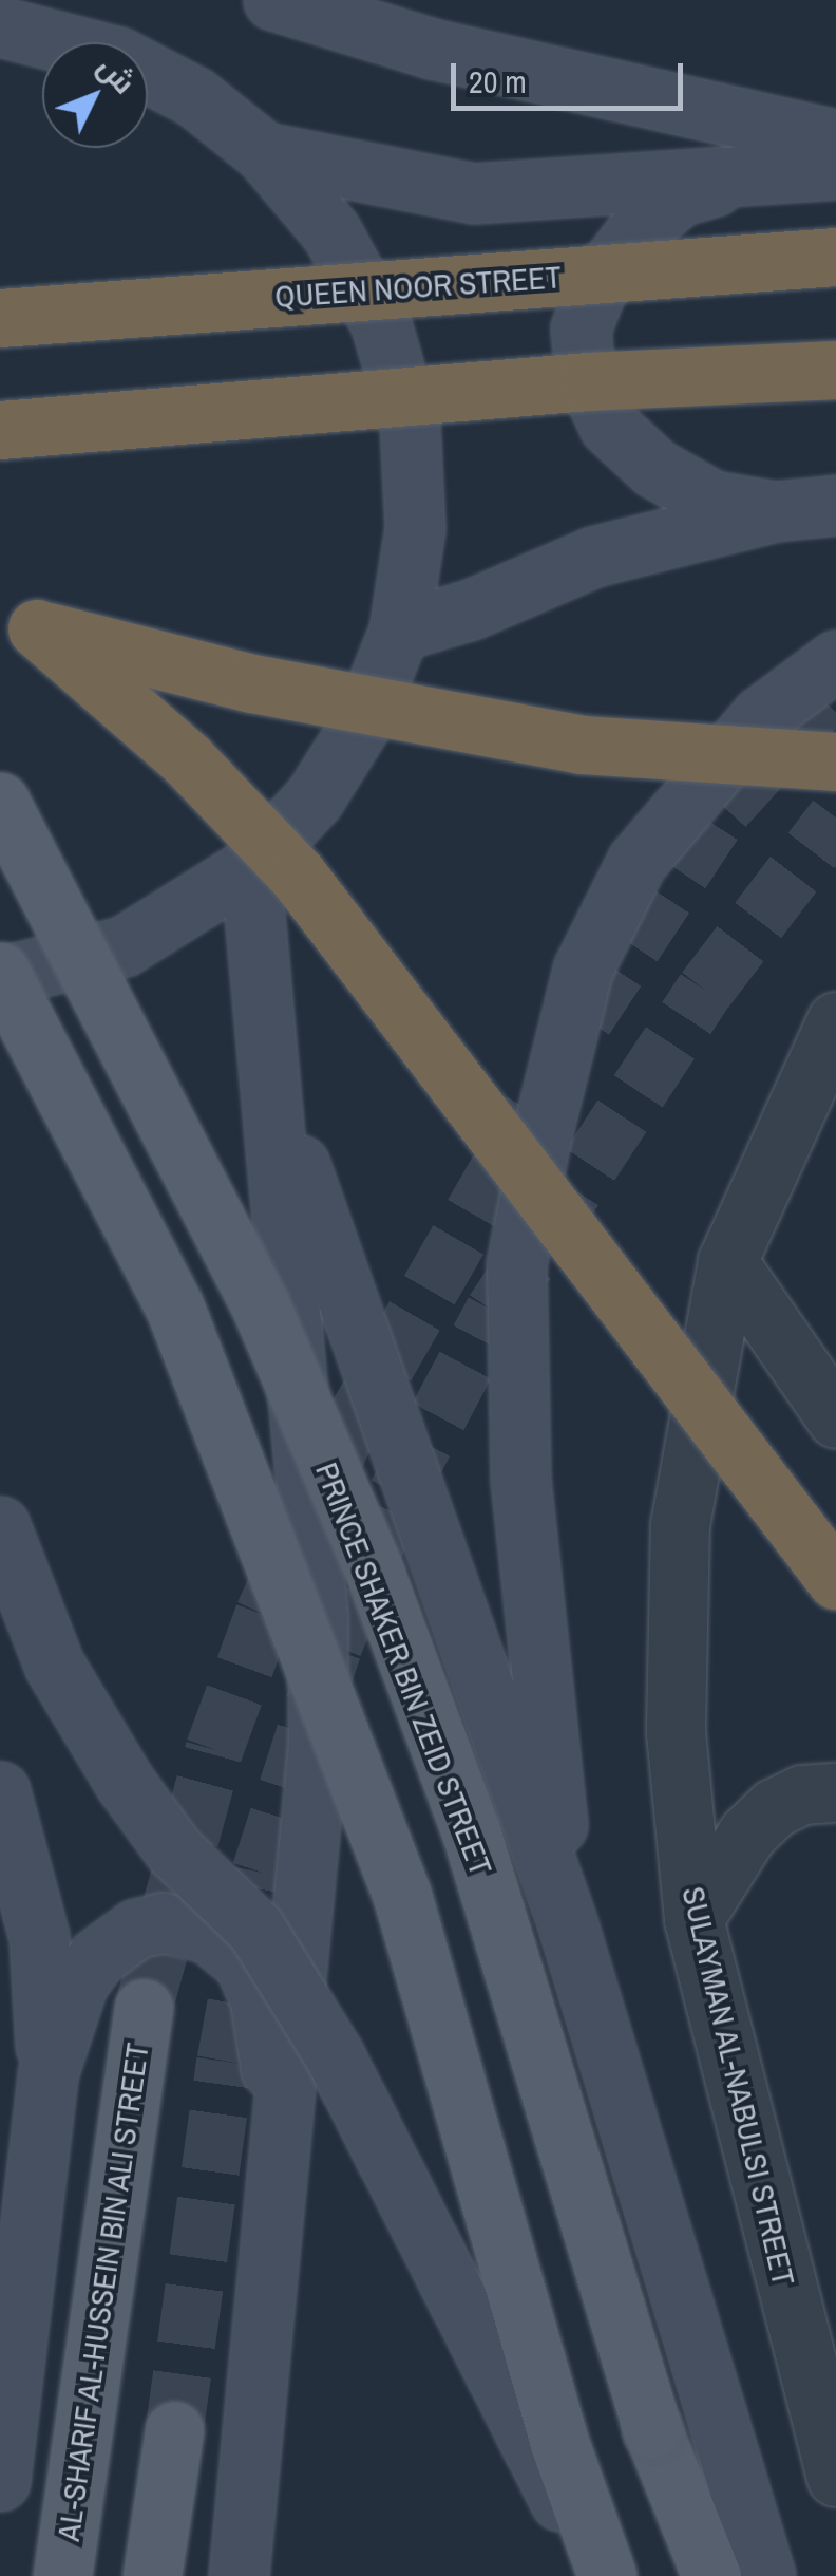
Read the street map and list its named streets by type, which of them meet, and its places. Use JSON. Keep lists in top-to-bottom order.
{
  "streets": {
    "highway": ["QUEEN NOOR STREET"],
    "main road": ["PRINCE SHAKER BIN ZEID STREET", "AL-SHARIF AL-HUSSEIN BIN ALI STREET"],
    "street": ["SULAYMAN AL-NABULSI STREET"]
  },
  "scale_bar": "20 m",
  "north": "top right"
}
